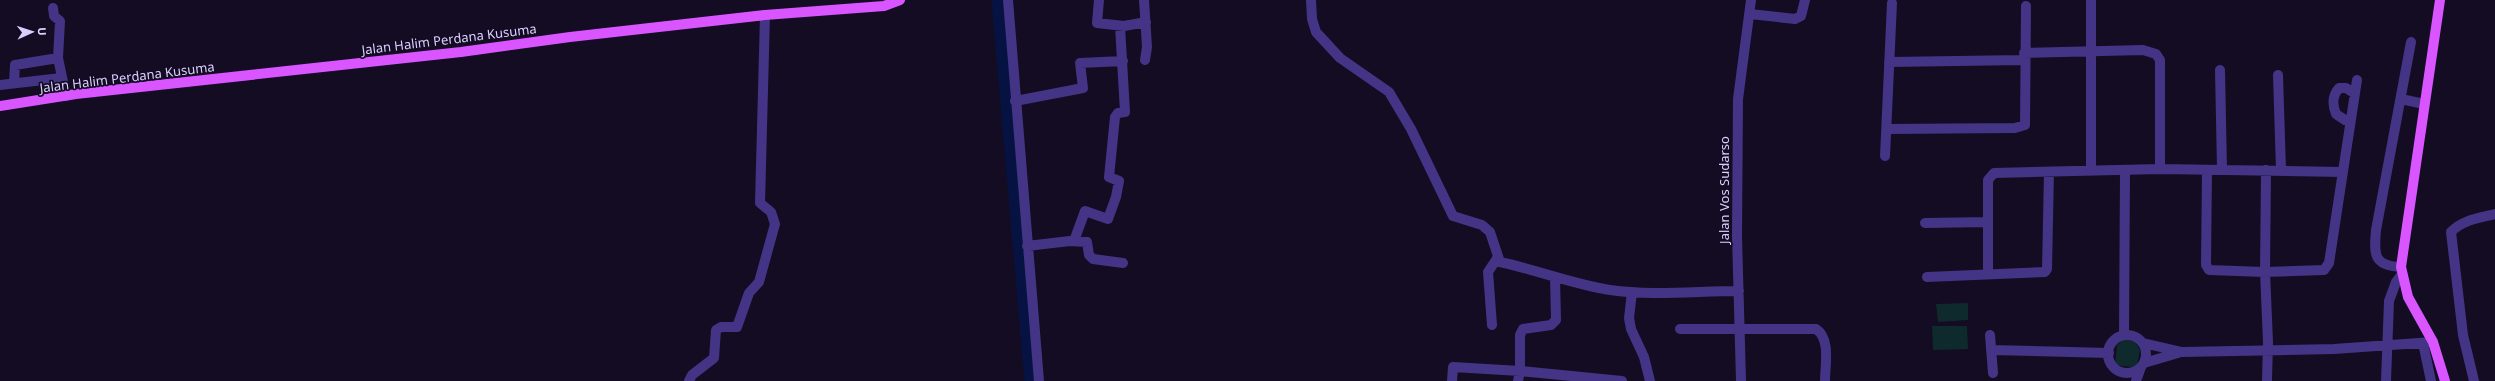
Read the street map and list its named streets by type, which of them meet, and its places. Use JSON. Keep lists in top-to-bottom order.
{
  "streets": {
    "main road": ["Jalan Halim Perdana Kusuma"],
    "street": ["Jalan Vos Sudarso"]
  },
  "north": "right"
}
